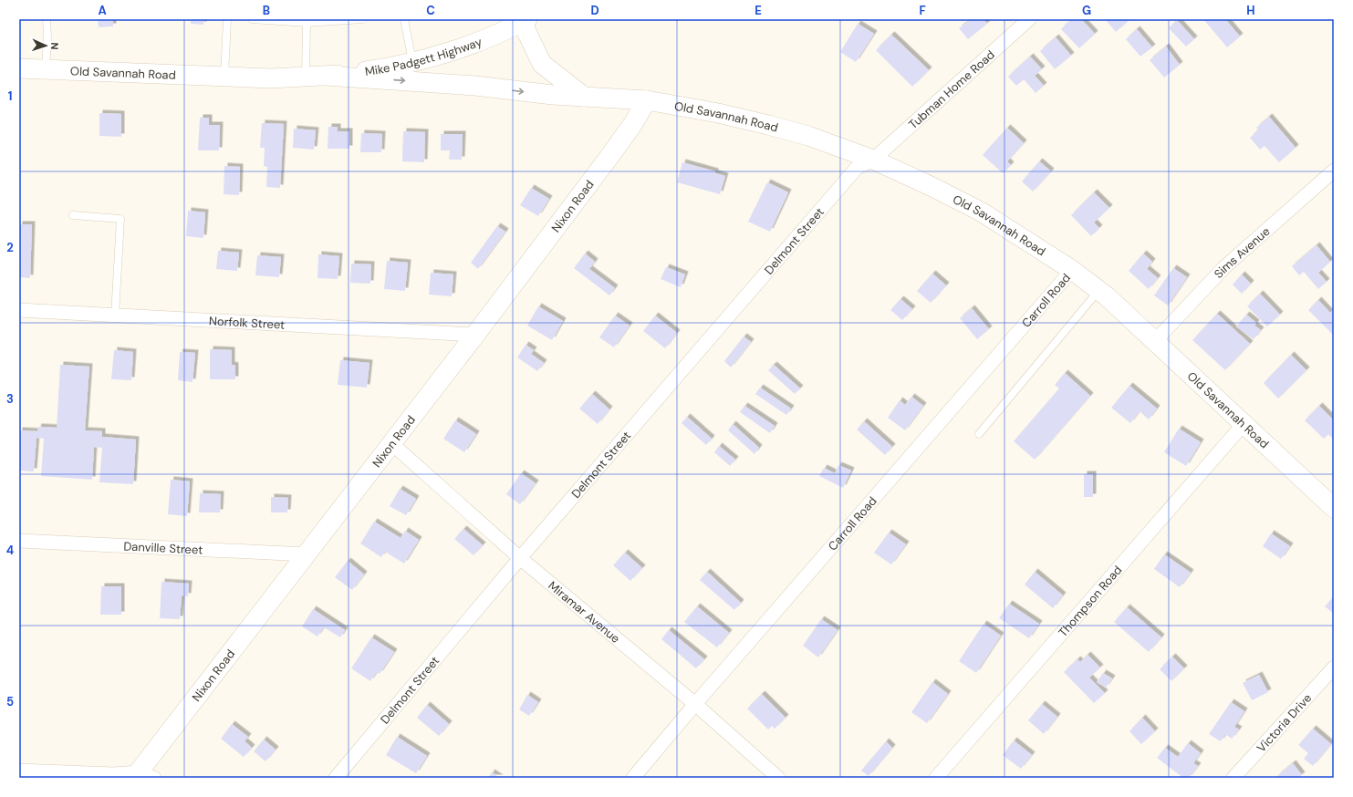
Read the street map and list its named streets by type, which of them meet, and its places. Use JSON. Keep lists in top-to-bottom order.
{
  "streets": {
    "main road": ["Mike Padgett Highway", "Old Savannah Road", "Nixon Road"],
    "street": [
      "Tubman Home Road",
      "Delmont Street",
      "Sims Avenue",
      "Carroll Road",
      "Norfolk Street",
      "Danville Street",
      "Thompson Road",
      "Miramar Avenue",
      "Victoria Drive"
    ]
  },
  "crossings": [
    ["Mike Padgett Highway", "Old Savannah Road"],
    ["Old Savannah Road", "Tubman Home Road"],
    ["Old Savannah Road", "Nixon Road"],
    ["Old Savannah Road", "Delmont Street"],
    ["Old Savannah Road", "Sims Avenue"],
    ["Old Savannah Road", "Carroll Road"],
    ["Old Savannah Road", "Thompson Road"],
    ["Tubman Home Road", "Delmont Street"],
    ["Nixon Road", "Norfolk Street"],
    ["Nixon Road", "Danville Street"],
    ["Nixon Road", "Miramar Avenue"],
    ["Delmont Street", "Miramar Avenue"],
    ["Carroll Road", "Miramar Avenue"]
  ],
  "north": "right",
  "grid": {
    "columns": [
      "A",
      "B",
      "C",
      "D",
      "E",
      "F",
      "G",
      "H"
    ],
    "rows": [
      "1",
      "2",
      "3",
      "4",
      "5"
    ]
  }
}
